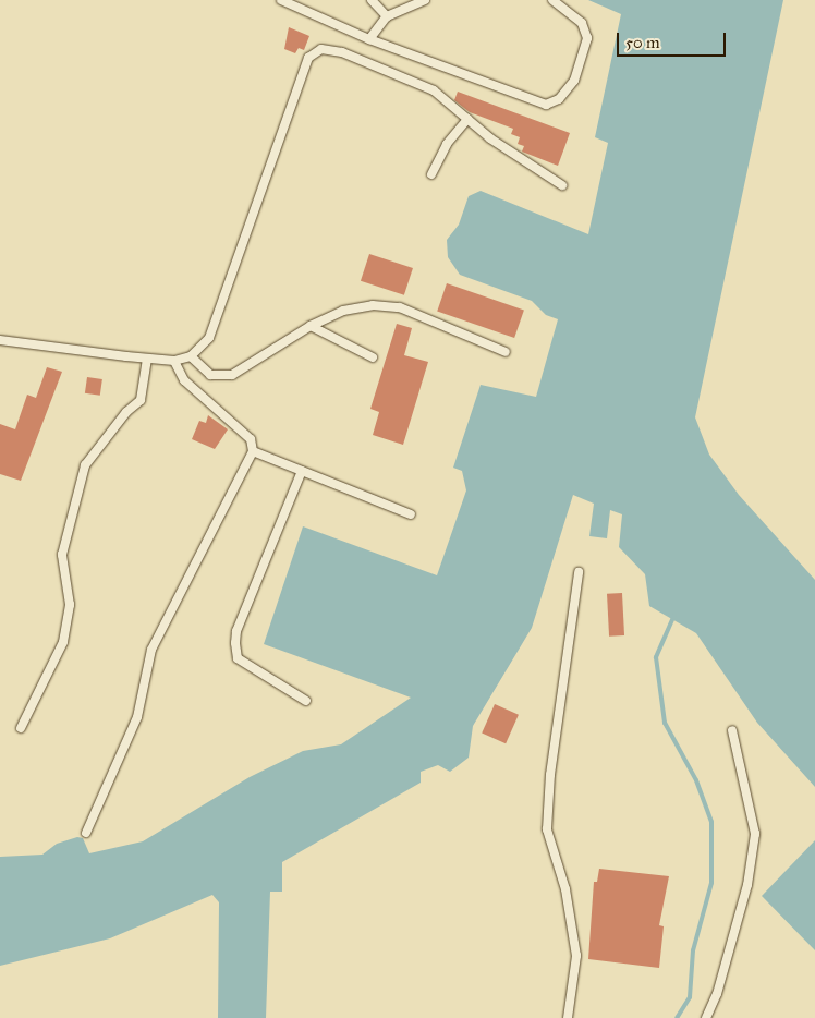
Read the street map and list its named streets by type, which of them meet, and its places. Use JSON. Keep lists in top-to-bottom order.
{
  "scale_bar": "50 m"
}
